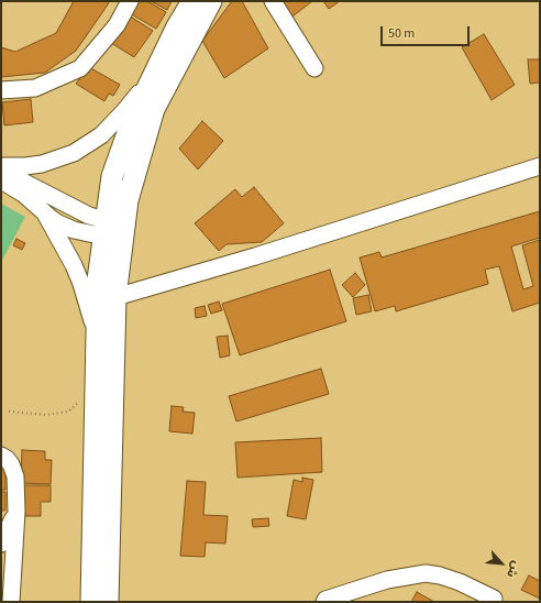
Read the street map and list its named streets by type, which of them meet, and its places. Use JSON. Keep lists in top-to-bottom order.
{
  "scale_bar": "50 m",
  "north": "bottom right"
}
